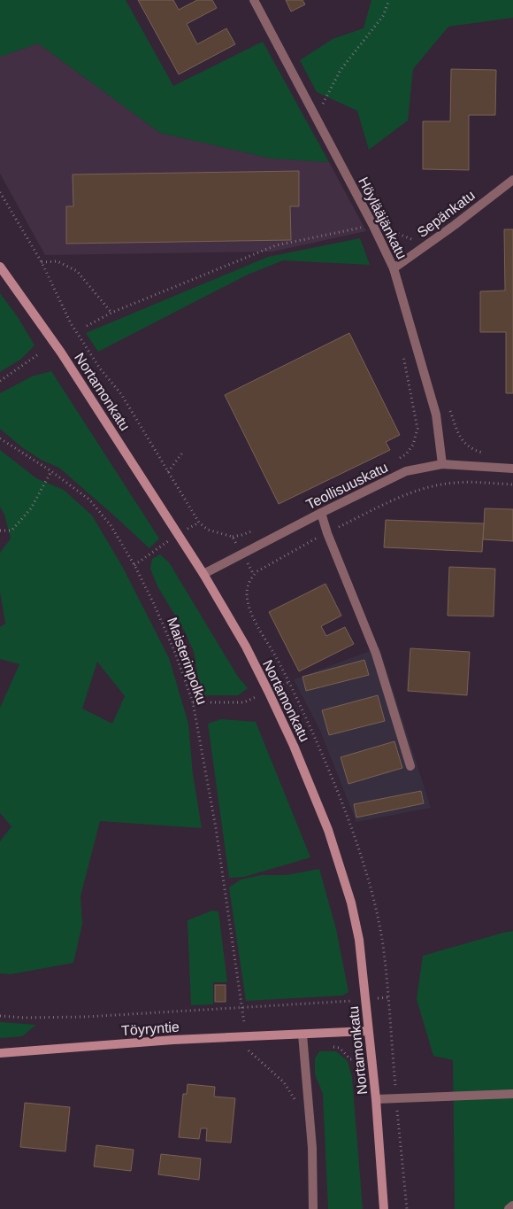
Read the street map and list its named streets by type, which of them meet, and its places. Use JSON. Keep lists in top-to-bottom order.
{
  "streets": {
    "main road": ["Nortamonkatu", "Töyryntie"],
    "street": ["Sepänkatu", "Höylääjänkatu", "Teollisuuskatu"],
    "path": ["Maisterinpolku"]
  },
  "crossings": [
    ["Sepänkatu", "Höylääjänkatu"],
    ["Höylääjänkatu", "Teollisuuskatu"],
    ["Nortamonkatu", "Teollisuuskatu"],
    ["Nortamonkatu", "Töyryntie"]
  ]
}
